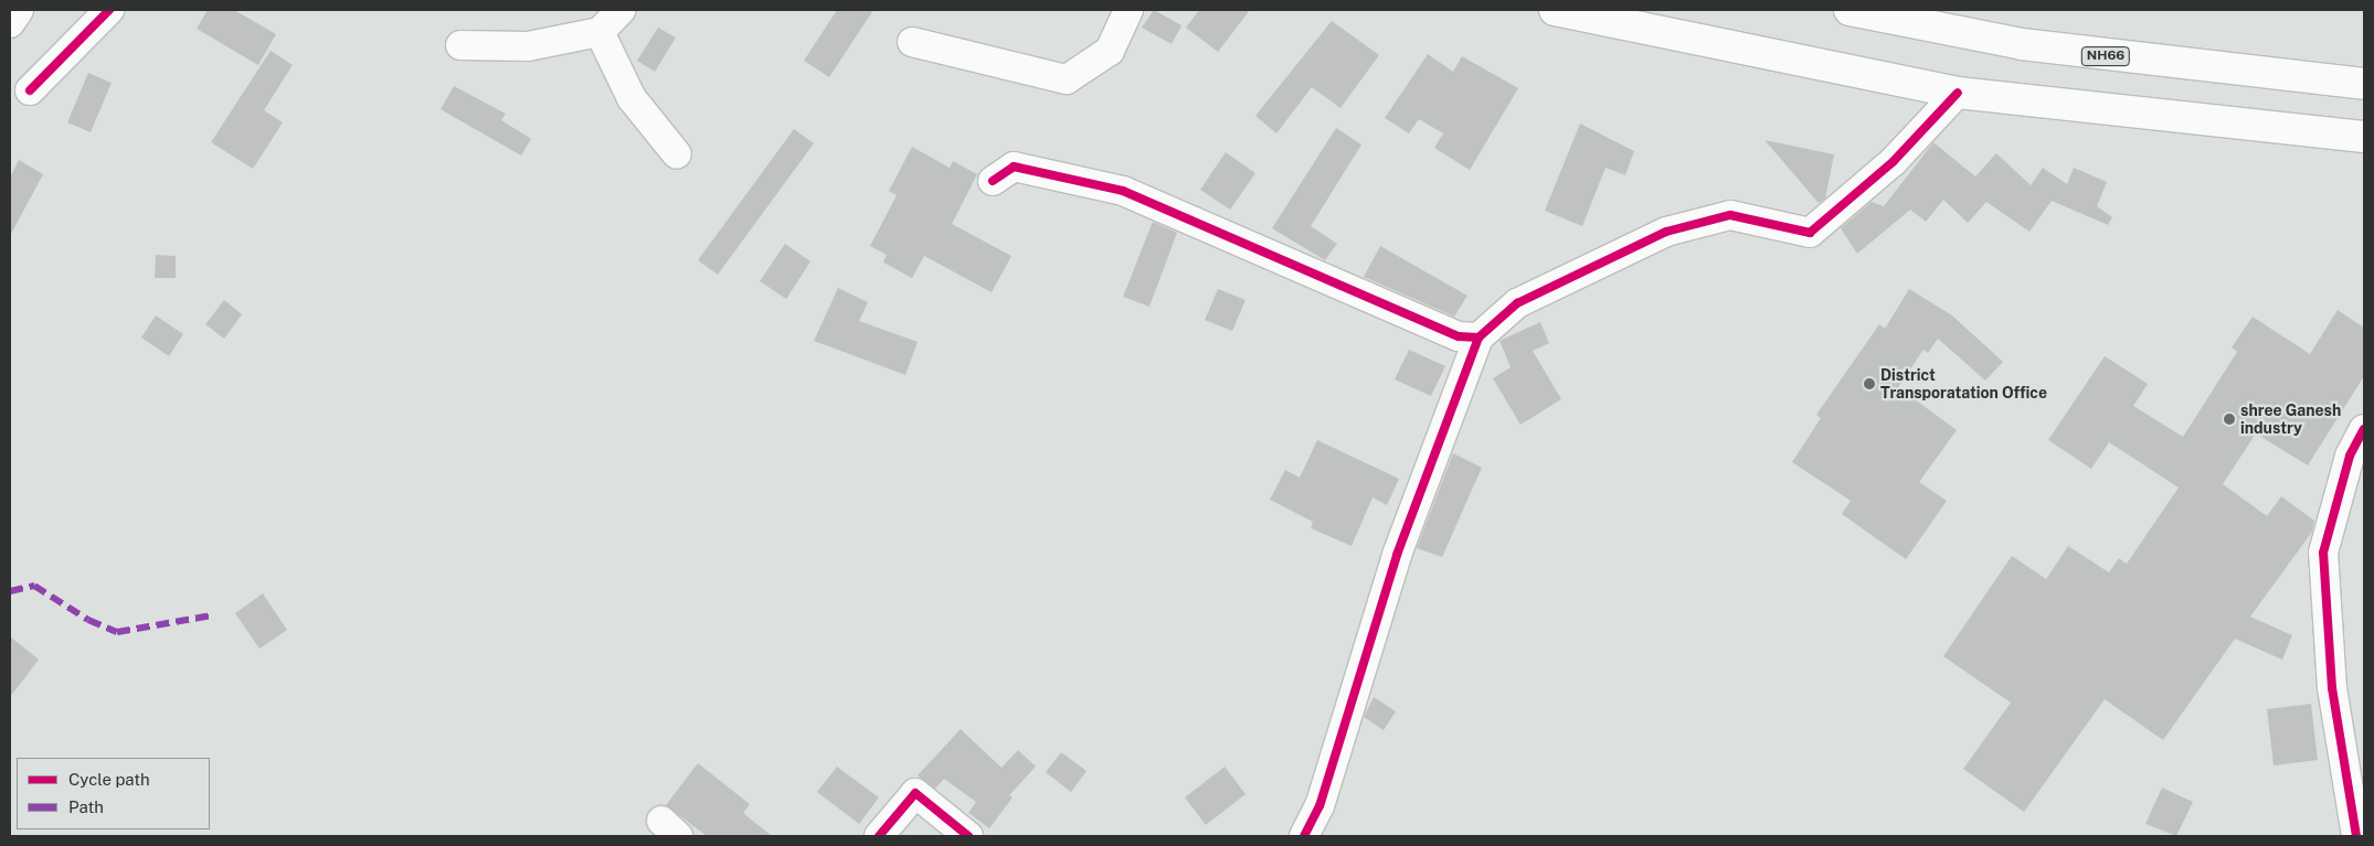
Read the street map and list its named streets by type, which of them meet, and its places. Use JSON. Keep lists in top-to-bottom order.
{
  "streets": {
    "highway": ["NH66"]
  },
  "places": ["District Transporatation Office", "shree Ganesh industry"],
  "legend": ["Cycle path", "Path"]
}
